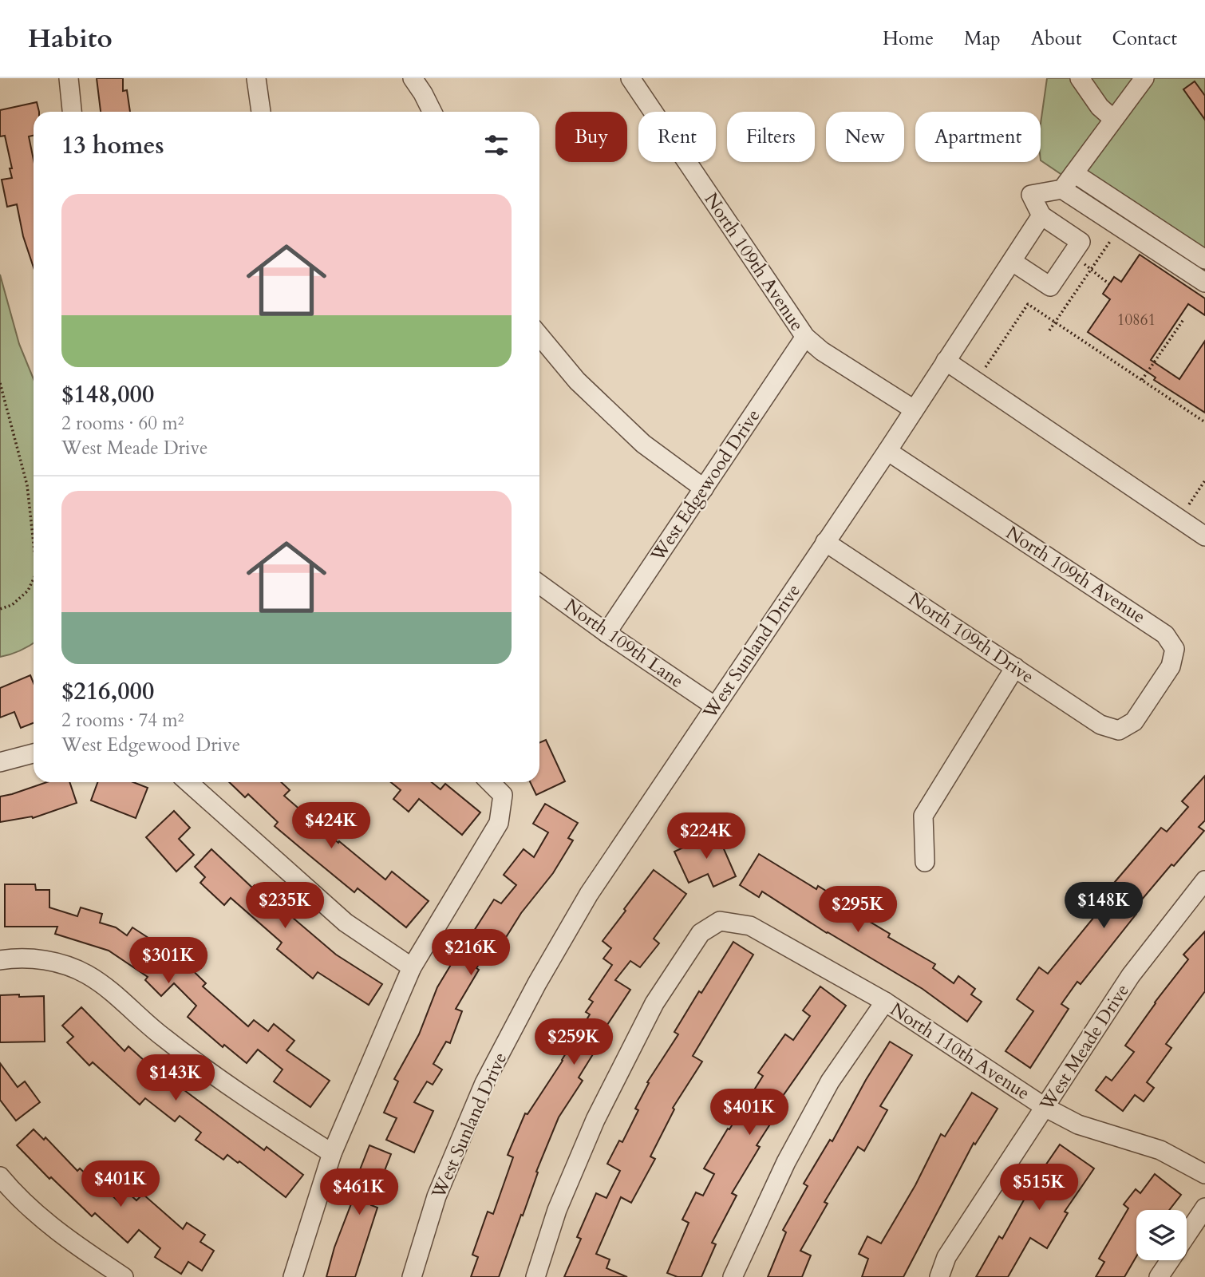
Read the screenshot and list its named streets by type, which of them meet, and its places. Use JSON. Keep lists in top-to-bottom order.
{
  "streets": {
    "street": [
      "North 109th Avenue",
      "West Edgewood Drive",
      "North 109th Drive",
      "North 109th Lane",
      "West Sunland Drive",
      "West Meade Drive",
      "North 110th Avenue"
    ]
  },
  "crossings": [
    ["North 109th Avenue", "West Edgewood Drive"],
    ["North 109th Avenue", "North 109th Drive"],
    ["North 109th Avenue", "West Sunland Drive"],
    ["West Edgewood Drive", "North 109th Lane"],
    ["North 109th Drive", "West Sunland Drive"],
    ["North 109th Lane", "West Sunland Drive"],
    ["West Meade Drive", "North 110th Avenue"]
  ],
  "house_numbers": ["10861"],
  "page": {
    "header": "Habito",
    "nav": [
      "Home",
      "Map",
      "About",
      "Contact"
    ],
    "chip": [
      "Buy",
      "Rent",
      "Filters",
      "New",
      "Apartment"
    ],
    "heading": "13 homes",
    "list": [
      {
        "name": "$148,000",
        "note": "2 rooms · 60 m² · West Meade Drive"
      },
      {
        "name": "$216,000",
        "note": "2 rooms · 74 m² · West Edgewood Drive"
      }
    ],
    "price": [
      "$424K",
      "$224K",
      "$235K",
      "$148K",
      "$295K",
      "$216K",
      "$301K",
      "$259K",
      "$143K",
      "$401K",
      "$401K",
      "$515K",
      "$461K"
    ]
  }
}
